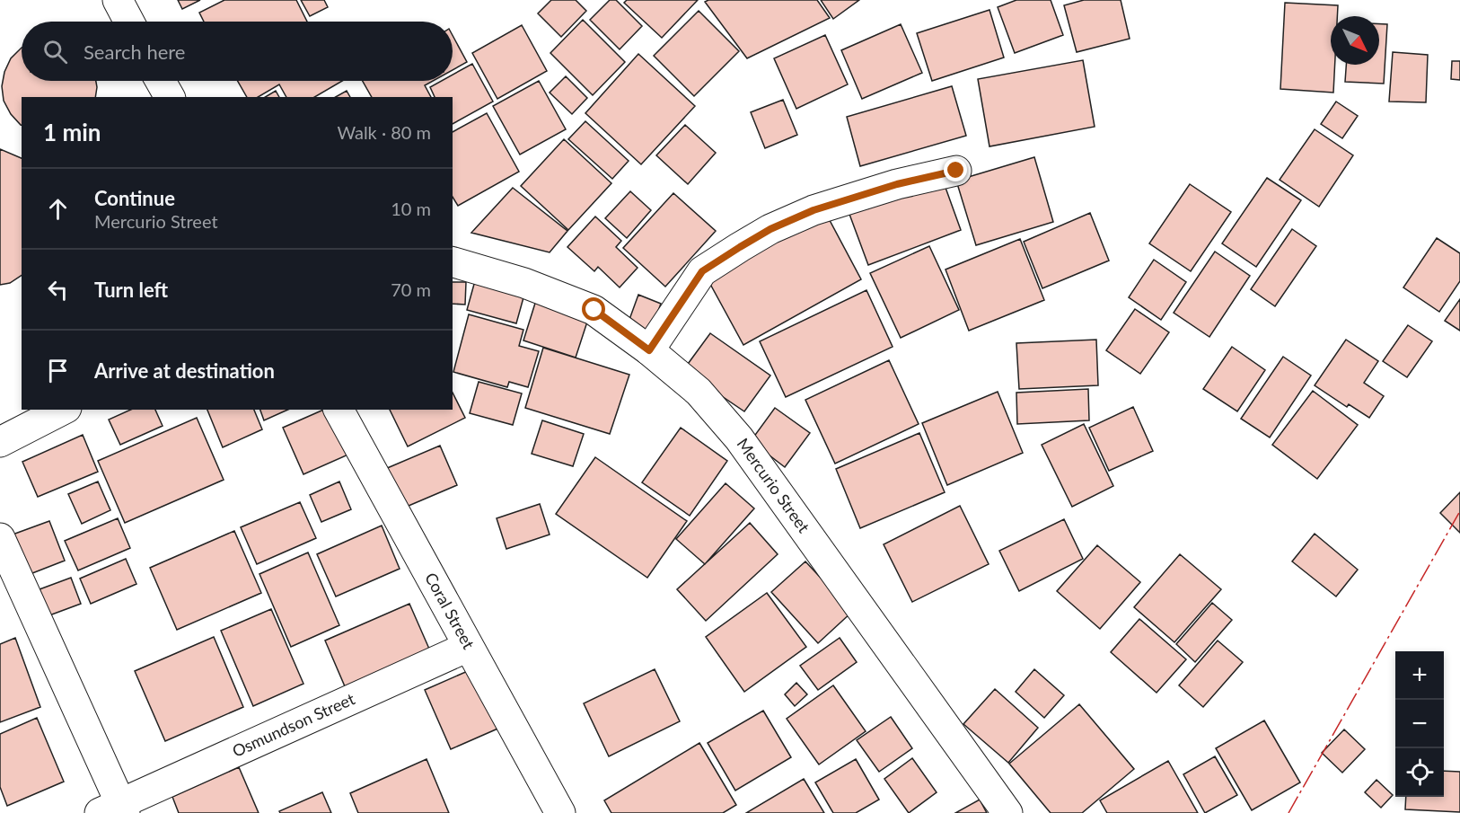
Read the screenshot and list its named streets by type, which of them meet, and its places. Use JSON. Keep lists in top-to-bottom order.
{
  "streets": {
    "street": ["Mercurio Street", "Coral Street", "Osmundson Street"]
  },
  "crossings": [
    ["Coral Street", "Osmundson Street"]
  ],
  "north": "bottom right",
  "page": {
    "search": "Search here",
    "heading": ["1 min", "Walk · 80 m"],
    "list": [
      ["Continue", "Mercurio Street", "10 m"],
      ["Turn left", "70 m"],
      "Arrive at destination"
    ],
    "map_buttons": ["+", "−"]
  }
}
